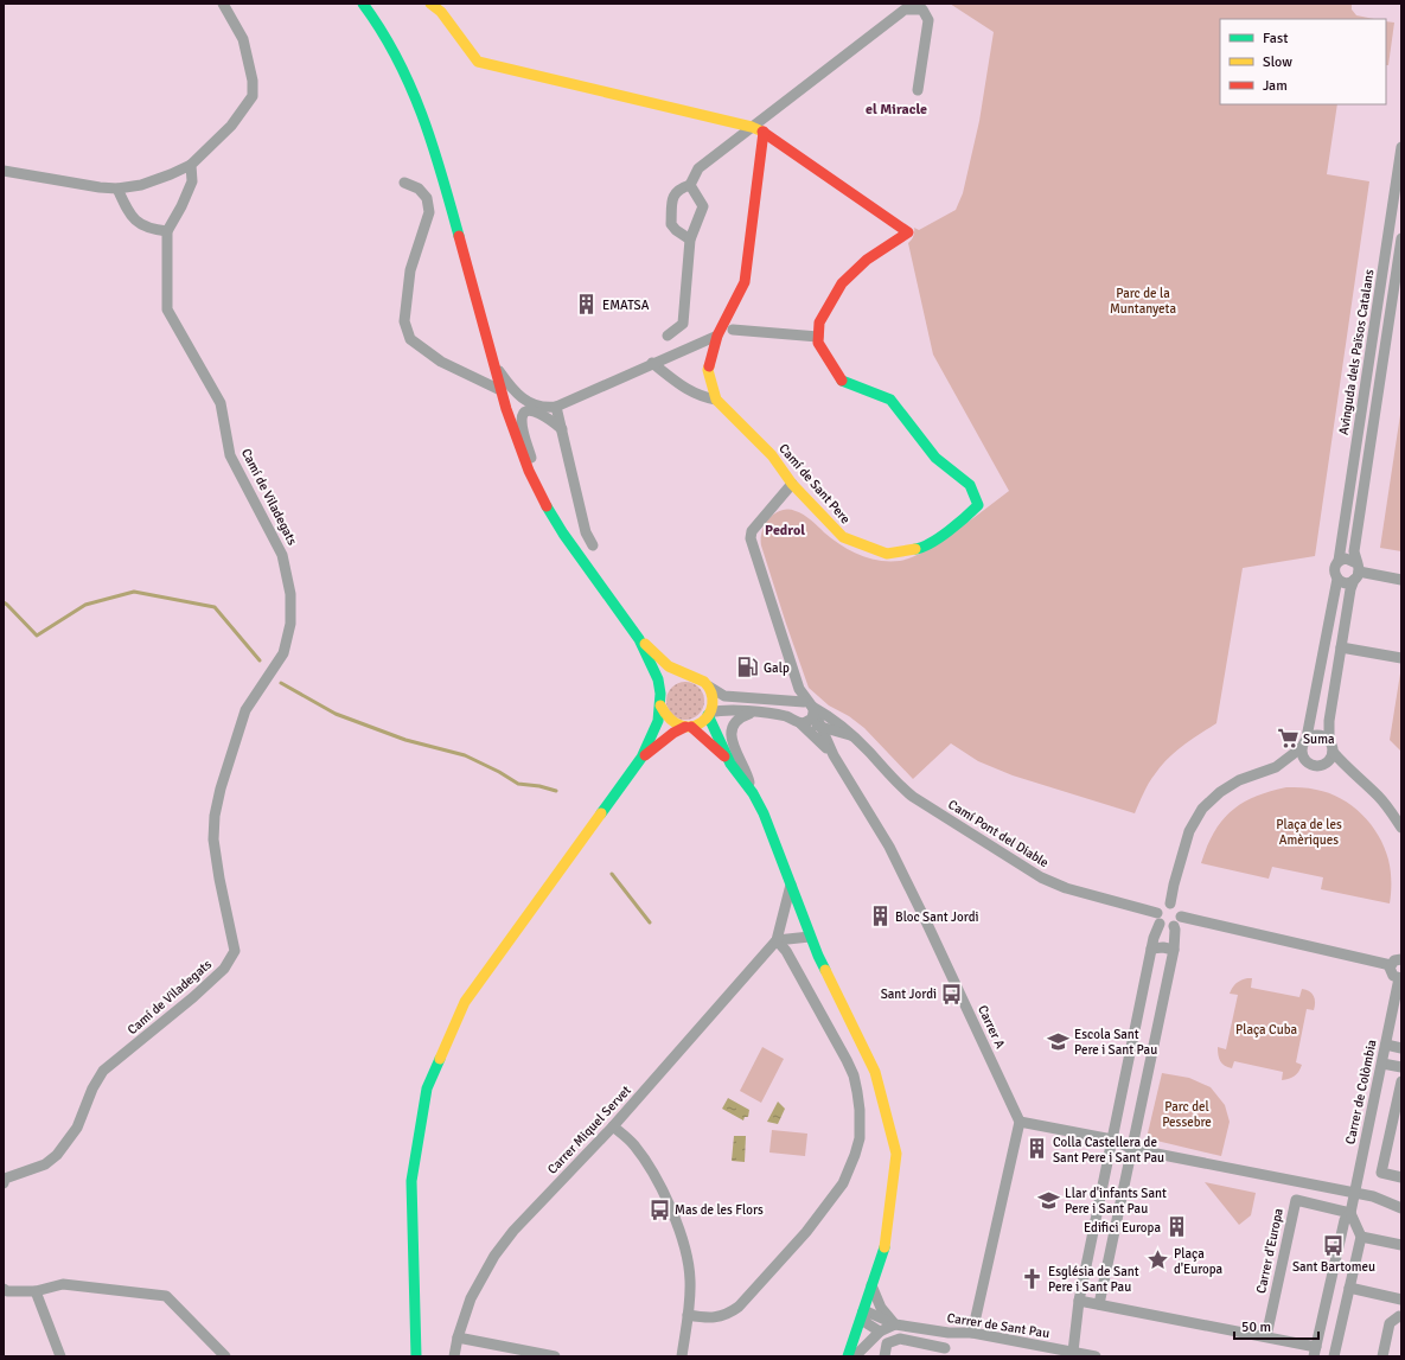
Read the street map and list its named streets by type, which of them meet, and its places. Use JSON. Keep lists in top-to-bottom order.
{
  "streets": {
    "street": [
      "Avinguda dels Països Catalans",
      "Camí de Sant Pere",
      "Camí de Viladegats",
      "Camí Pont del Diable",
      "Carrer A",
      "Carrer de Colòmbia",
      "Carrer Miquel Servet",
      "Carrer d'Europa",
      "Carrer de Sant Pau"
    ]
  },
  "crossings": [
    ["Camí Pont del Diable", "Carrer A"],
    ["Carrer de Colòmbia", "Carrer d'Europa"]
  ],
  "districts": ["el Miracle", "Pedrol"],
  "parks": [
    "Parc de la Muntanyeta",
    "Plaça de les Amèriques",
    "Plaça Cuba",
    "Parc del Pessebre"
  ],
  "places": {
    "building": [
      "EMATSA",
      "Bloc Sant Jordi",
      "Colla Castellera de Sant Pere i Sant Pau",
      "Edifici Europa"
    ],
    "fuel station": ["Galp"],
    "supermarket": ["Suma"],
    "bus stop": ["Sant Jordi", "Mas de les Flors", "Sant Bartomeu"],
    "school or university": ["Escola Sant Pere i Sant Pau", "Llar d'infants Sant Pere i Sant Pau"],
    "place": ["Plaça d'Europa"],
    "church": ["Església de Sant Pere i Sant Pau"]
  },
  "legend": ["Fast", "Slow", "Jam"],
  "scale_bar": "50 m"
}
